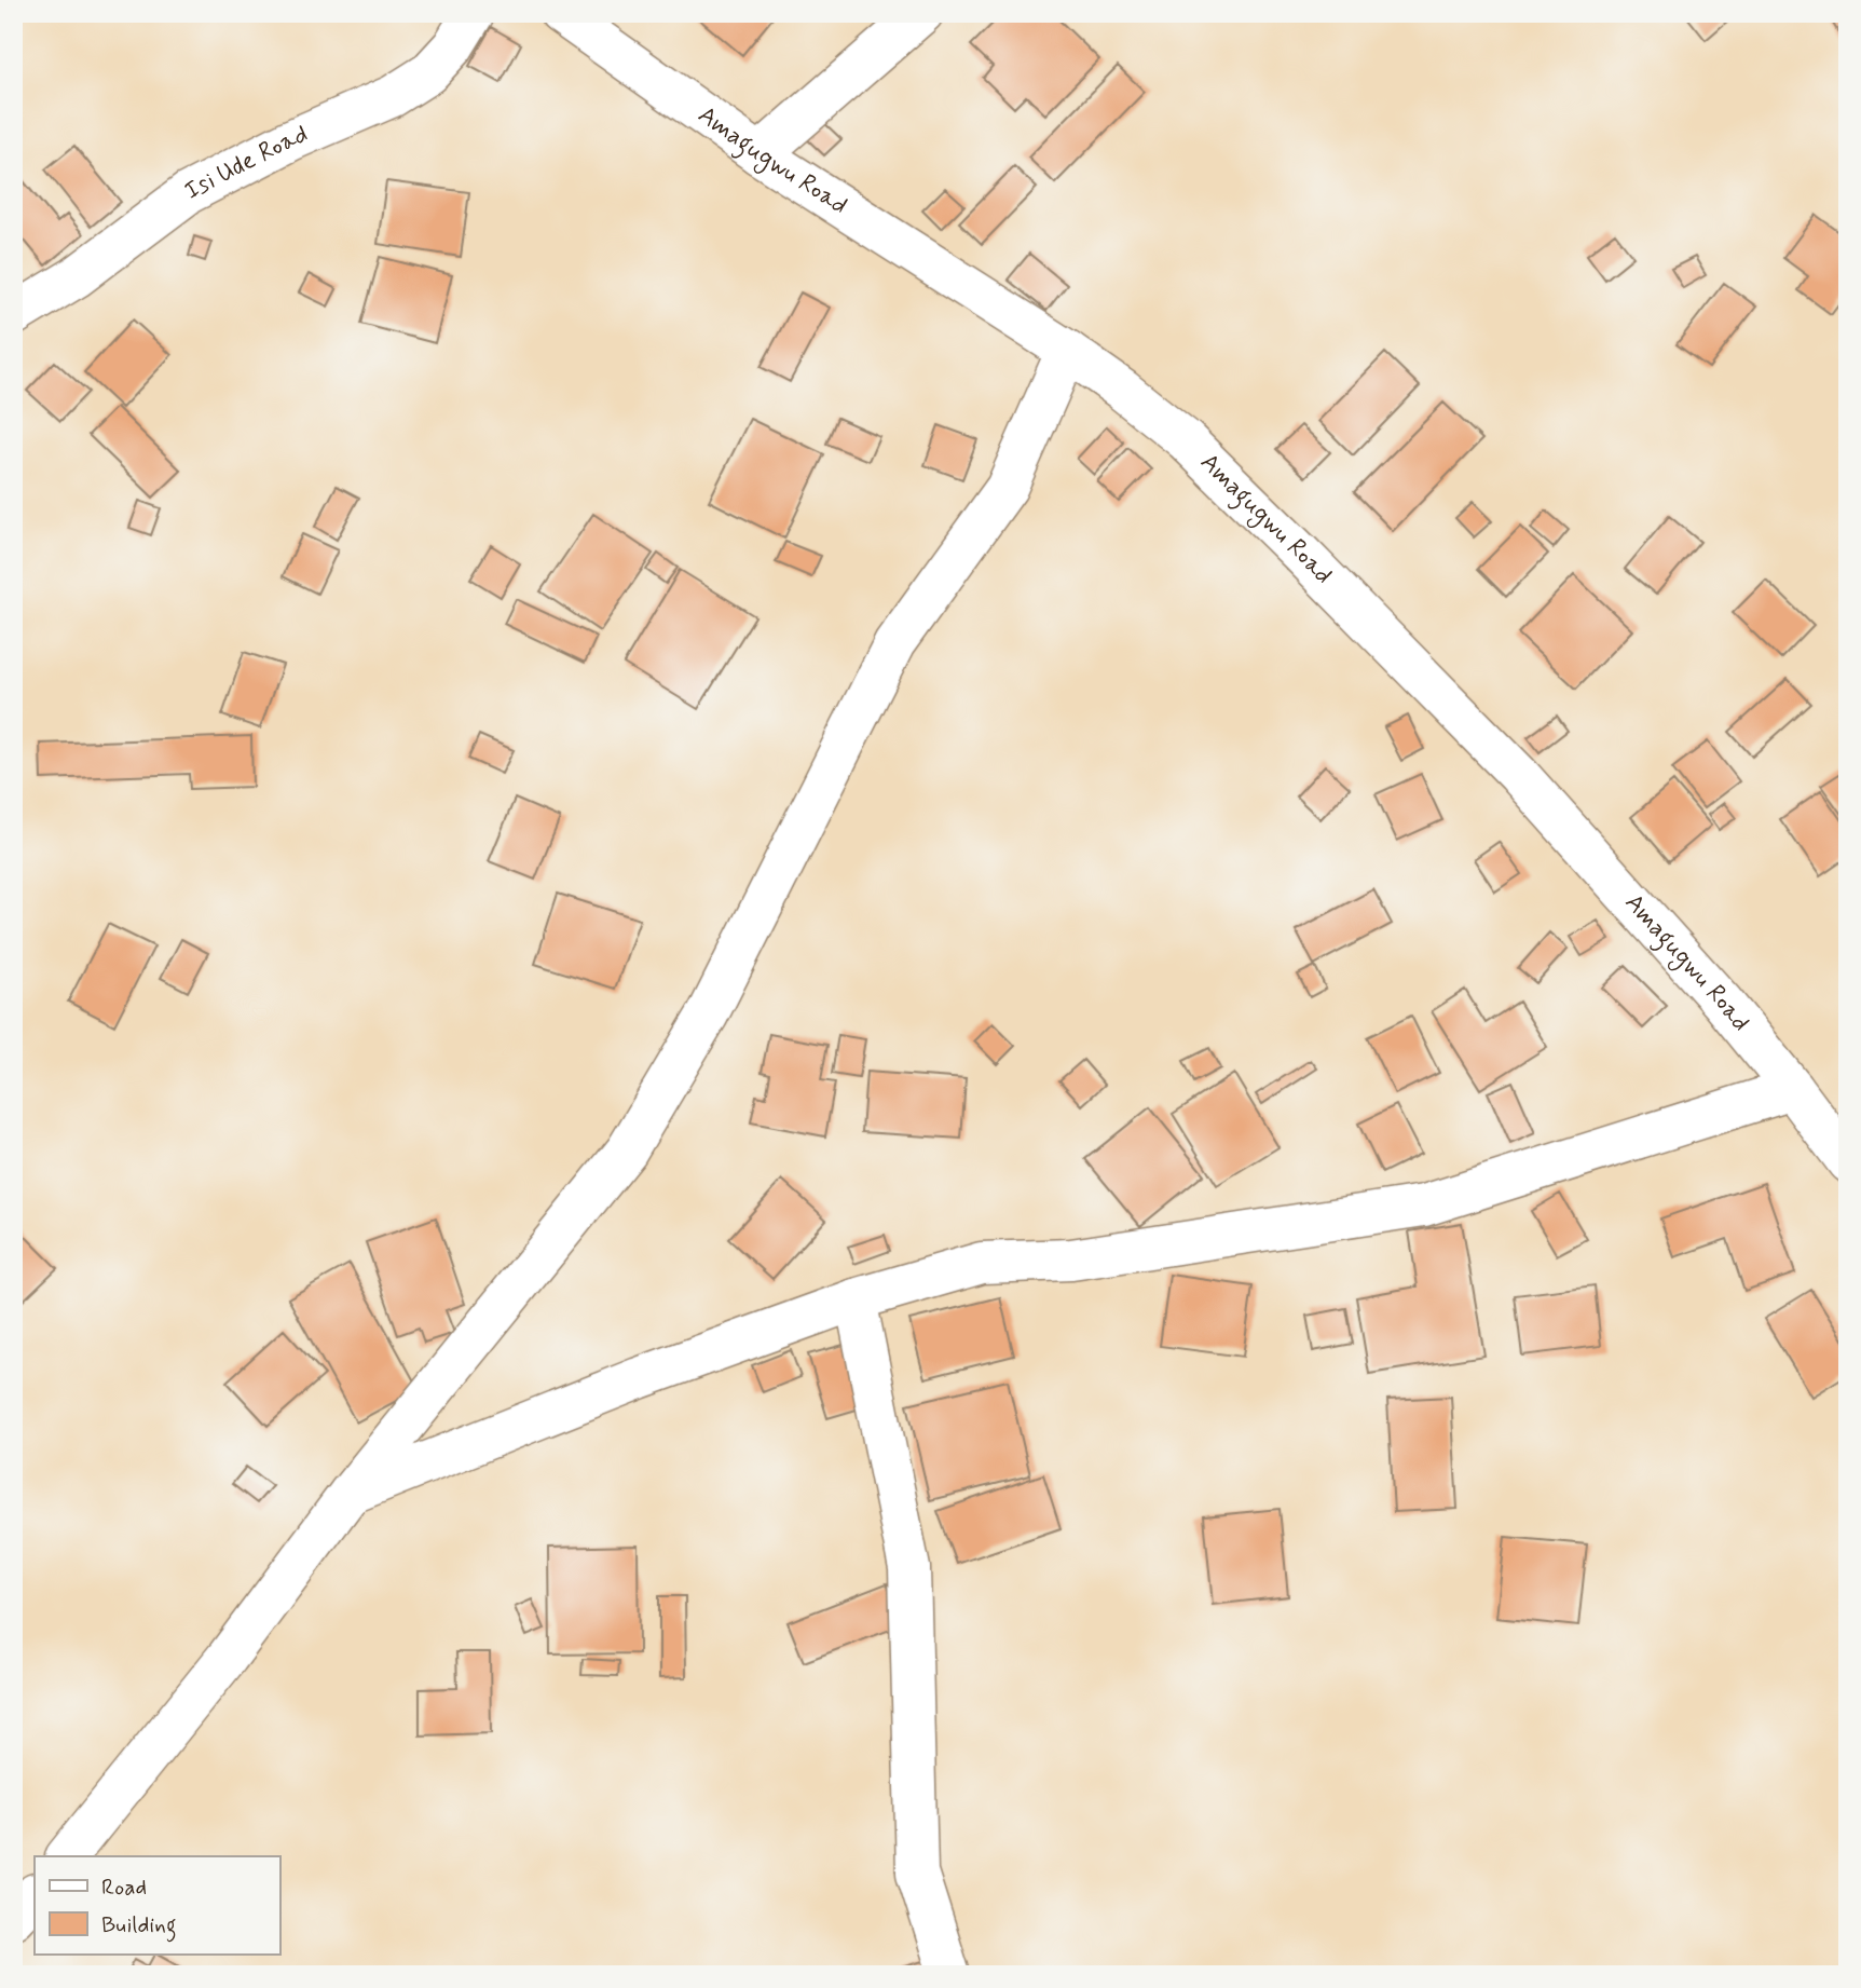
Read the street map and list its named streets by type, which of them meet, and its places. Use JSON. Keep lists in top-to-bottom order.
{
  "streets": {
    "street": ["Amagugwu Road", "Isi Ude Road"]
  },
  "legend": ["Road", "Building"]
}
